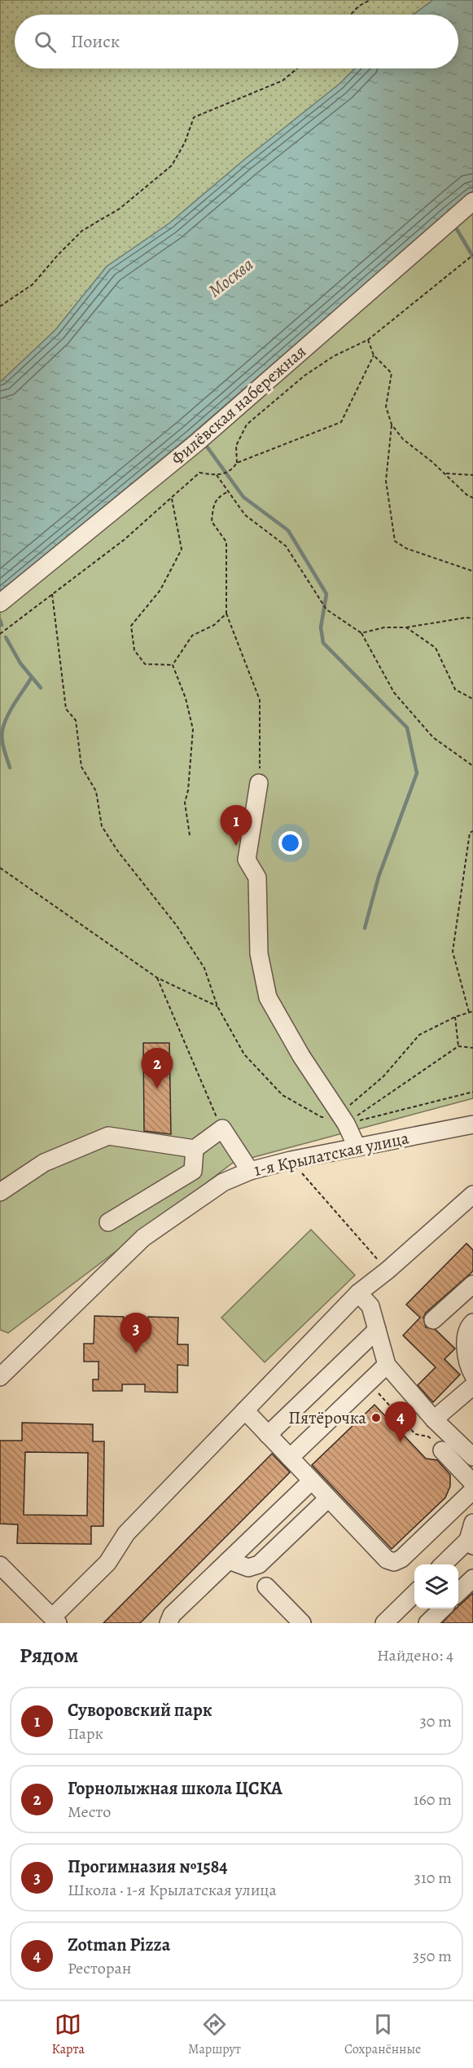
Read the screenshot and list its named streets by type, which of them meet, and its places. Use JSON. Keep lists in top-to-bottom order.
{
  "streets": {
    "street": ["Филёвская набережная", "1-я Крылатская улица"]
  },
  "water": ["Москва"],
  "places": ["Пятёрочка"],
  "page": {
    "search": "Поиск",
    "pins": [
      "1",
      "2",
      "3",
      "4"
    ],
    "heading": ["Рядом", "Найдено: 4"],
    "list": [
      {
        "mark": "1",
        "name": "Суворовский парк",
        "note": "Парк",
        "value": "30 m"
      },
      {
        "mark": "2",
        "name": "Горнолыжная школа ЦСКА",
        "note": "Место",
        "value": "160 m"
      },
      {
        "mark": "3",
        "name": "Прогимназия №1584",
        "note": "Школа · 1-я Крылатская улица",
        "value": "310 m"
      },
      {
        "mark": "4",
        "name": "Zotman Pizza",
        "note": "Ресторан",
        "value": "350 m"
      }
    ],
    "nav": ["Карта", "Маршрут", "Сохранённые"]
  }
}
